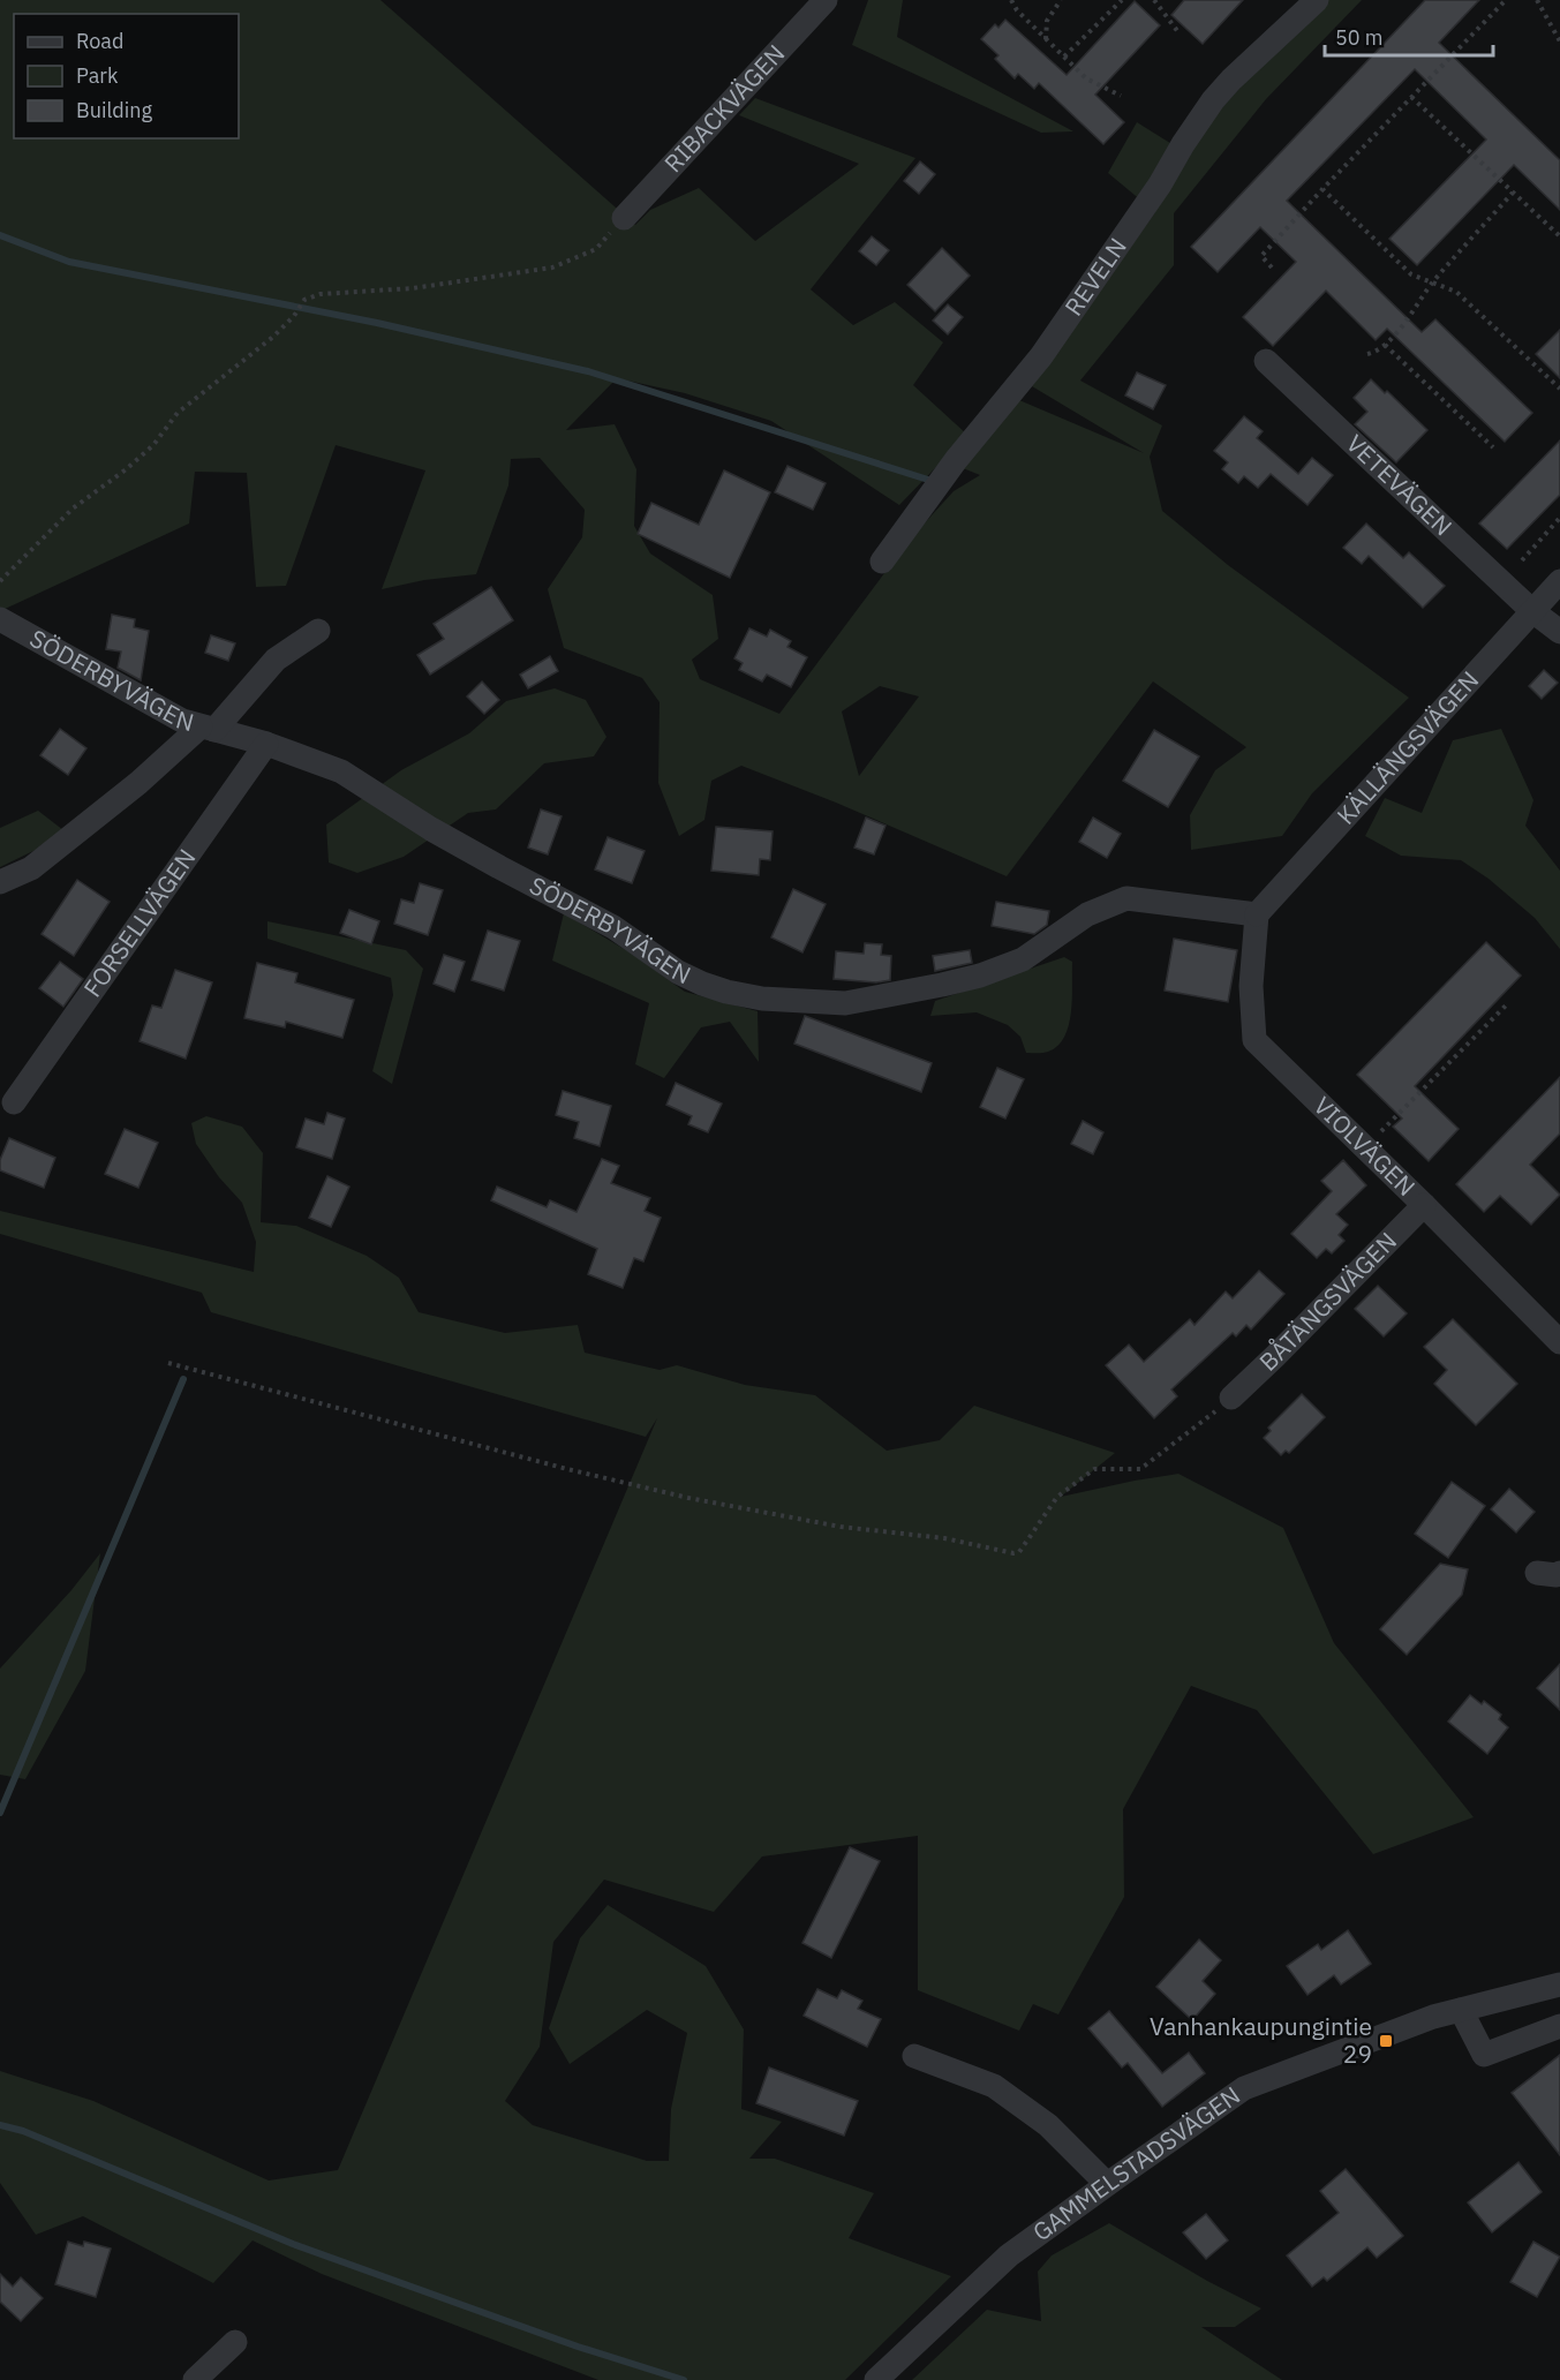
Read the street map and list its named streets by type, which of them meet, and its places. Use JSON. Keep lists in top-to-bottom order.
{
  "streets": {
    "street": [
      "RIBACKVÄGEN",
      "REVELN",
      "VETEVÄGEN",
      "SÖDERBYVÄGEN",
      "KÄLLÄNGSVÄGEN",
      "FORSELLVÄGEN",
      "VIOLVÄGEN",
      "BÅTÄNGSVÄGEN",
      "GAMMELSTADSVÄGEN"
    ]
  },
  "crossings": [
    ["VETEVÄGEN", "KÄLLÄNGSVÄGEN"],
    ["SÖDERBYVÄGEN", "KÄLLÄNGSVÄGEN"],
    ["SÖDERBYVÄGEN", "FORSELLVÄGEN"],
    ["SÖDERBYVÄGEN", "VIOLVÄGEN"],
    ["KÄLLÄNGSVÄGEN", "VIOLVÄGEN"],
    ["VIOLVÄGEN", "BÅTÄNGSVÄGEN"]
  ],
  "places": {
    "transit": ["Vanhankaupungintie 29"]
  },
  "legend": ["Road", "Park", "Building"],
  "scale_bar": "50 m"
}
